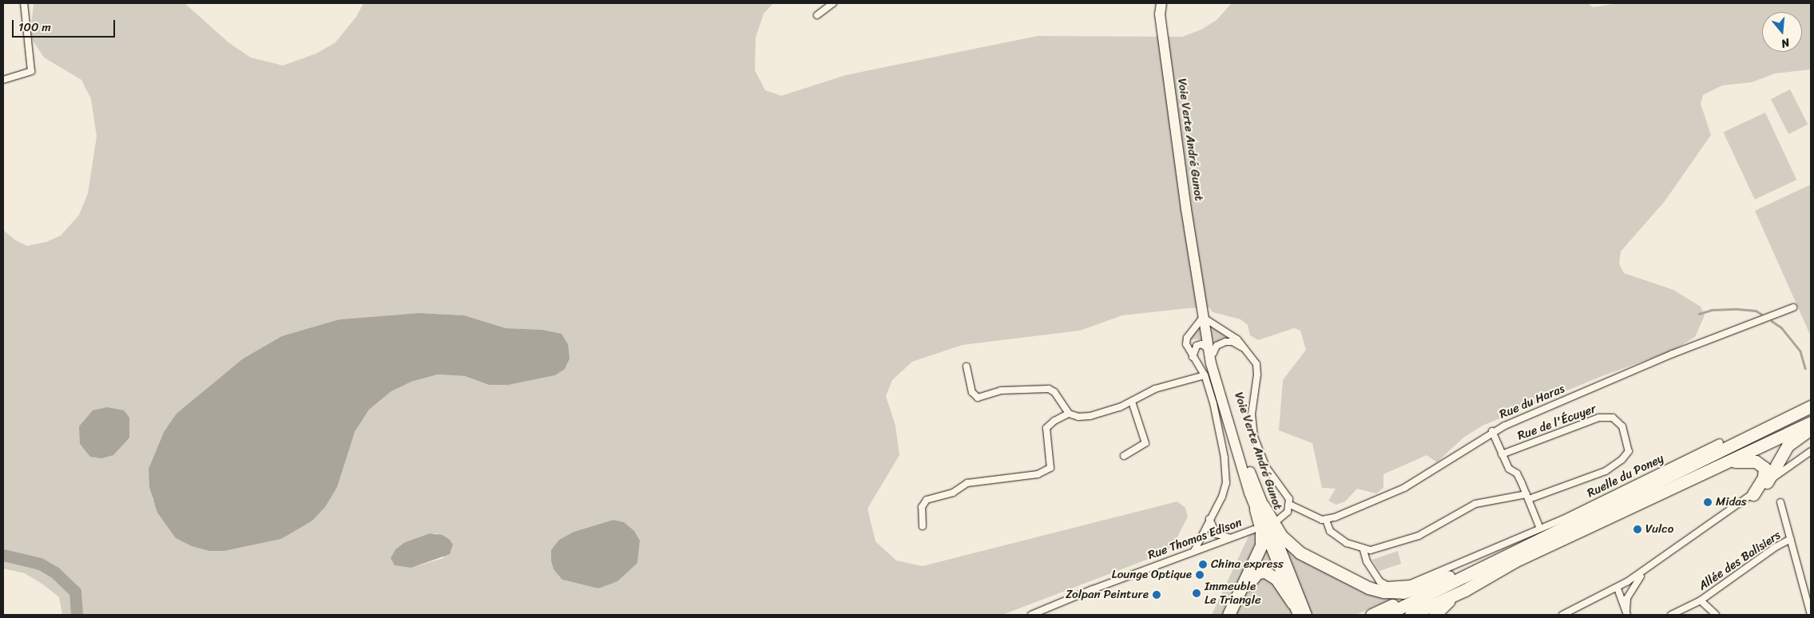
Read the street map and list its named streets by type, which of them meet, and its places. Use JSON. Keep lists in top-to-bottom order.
{
  "streets": {
    "main road": ["Voie Verte André Gunot"],
    "street": [
      "Rue du Haras",
      "Rue de l'Écuyer",
      "Ruelle du Poney",
      "Rue Thomas Edison",
      "Allée des Balisiers"
    ]
  },
  "places": [
    "Midas",
    "Vulco",
    "China express",
    "Lounge Optique",
    "Immeuble Le Triangle",
    "Zolpan Peinture"
  ],
  "scale_bar": "100 m",
  "north": "bottom"
}
